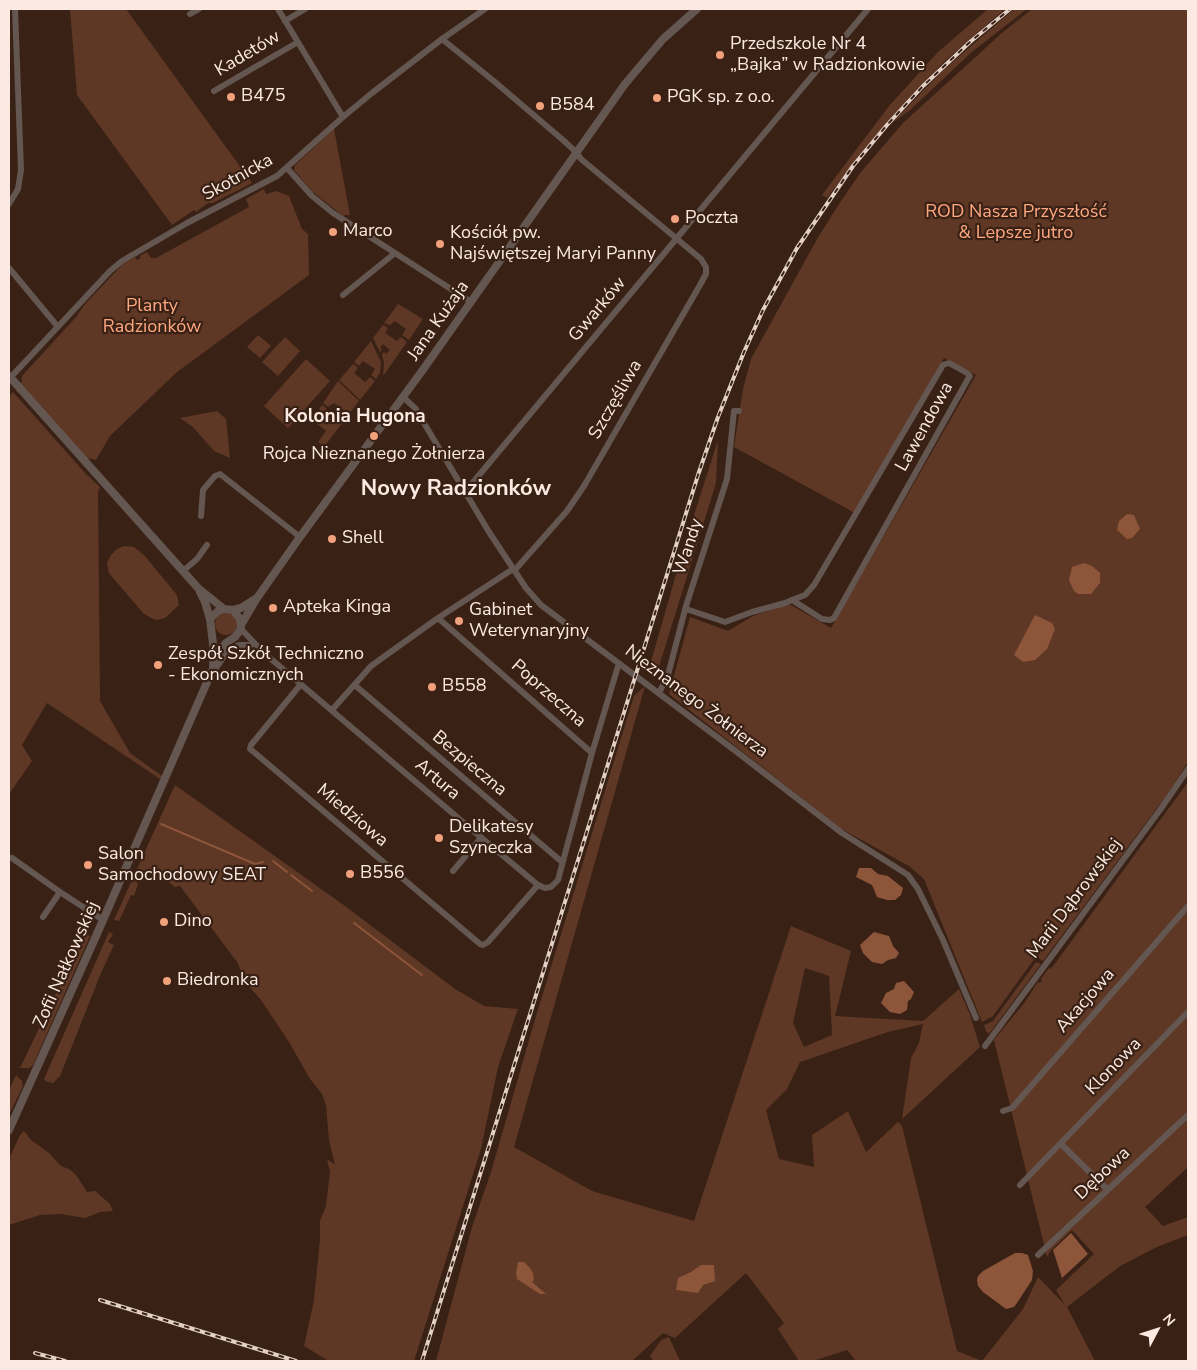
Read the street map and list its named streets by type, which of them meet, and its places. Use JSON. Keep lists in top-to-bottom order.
{
  "streets": {
    "street": [
      "Kadetów",
      "Skotnicka",
      "Gwarków",
      "Jana Kużaja",
      "Szczęśliwa",
      "Lawendowa",
      "Wandy",
      "Poprzeczna",
      "Nieznanego Żołnierza",
      "Bezpieczna",
      "Artura",
      "Miedziowa",
      "Marii Dąbrowskiej",
      "Zofii Nałkowskiej",
      "Akacjowa",
      "Klonowa",
      "Dębowa"
    ]
  },
  "crossings": [
    ["Kadetów", "Skotnicka"],
    ["Skotnicka", "Szczęśliwa"],
    ["Gwarków", "Szczęśliwa"],
    ["Gwarków", "Nieznanego Żołnierza"],
    ["Jana Kużaja", "Szczęśliwa"],
    ["Jana Kużaja", "Nieznanego Żołnierza"],
    ["Jana Kużaja", "Artura"],
    ["Jana Kużaja", "Zofii Nałkowskiej"],
    ["Szczęśliwa", "Poprzeczna"],
    ["Szczęśliwa", "Nieznanego Żołnierza"],
    ["Szczęśliwa", "Artura"],
    ["Lawendowa", "Wandy"],
    ["Wandy", "Nieznanego Żołnierza"],
    ["Artura", "Miedziowa"],
    ["Artura", "Zofii Nałkowskiej"]
  ],
  "districts": ["Kolonia Hugona", "Nowy Radzionków"],
  "parks": ["ROD Nasza Przyszłość & Lepsze jutro", "Planty Radzionków"],
  "places": [
    "Przedszkole Nr 4 „Bajka” w Radzionkowie",
    "B475",
    "PGK sp. z o.o.",
    "B584",
    "Poczta",
    "Marco",
    "Kościół pw. Najświętszej Maryi Panny",
    "Rojca Nieznanego Żołnierza",
    "Shell",
    "Apteka Kinga",
    "Gabinet Weterynaryjny",
    "Zespół Szkół Techniczno - Ekonomicznych",
    "B558",
    "Delikatesy Szyneczka",
    "Salon Samochodowy SEAT",
    "B556",
    "Dino",
    "Biedronka"
  ],
  "north": "top right"
}
